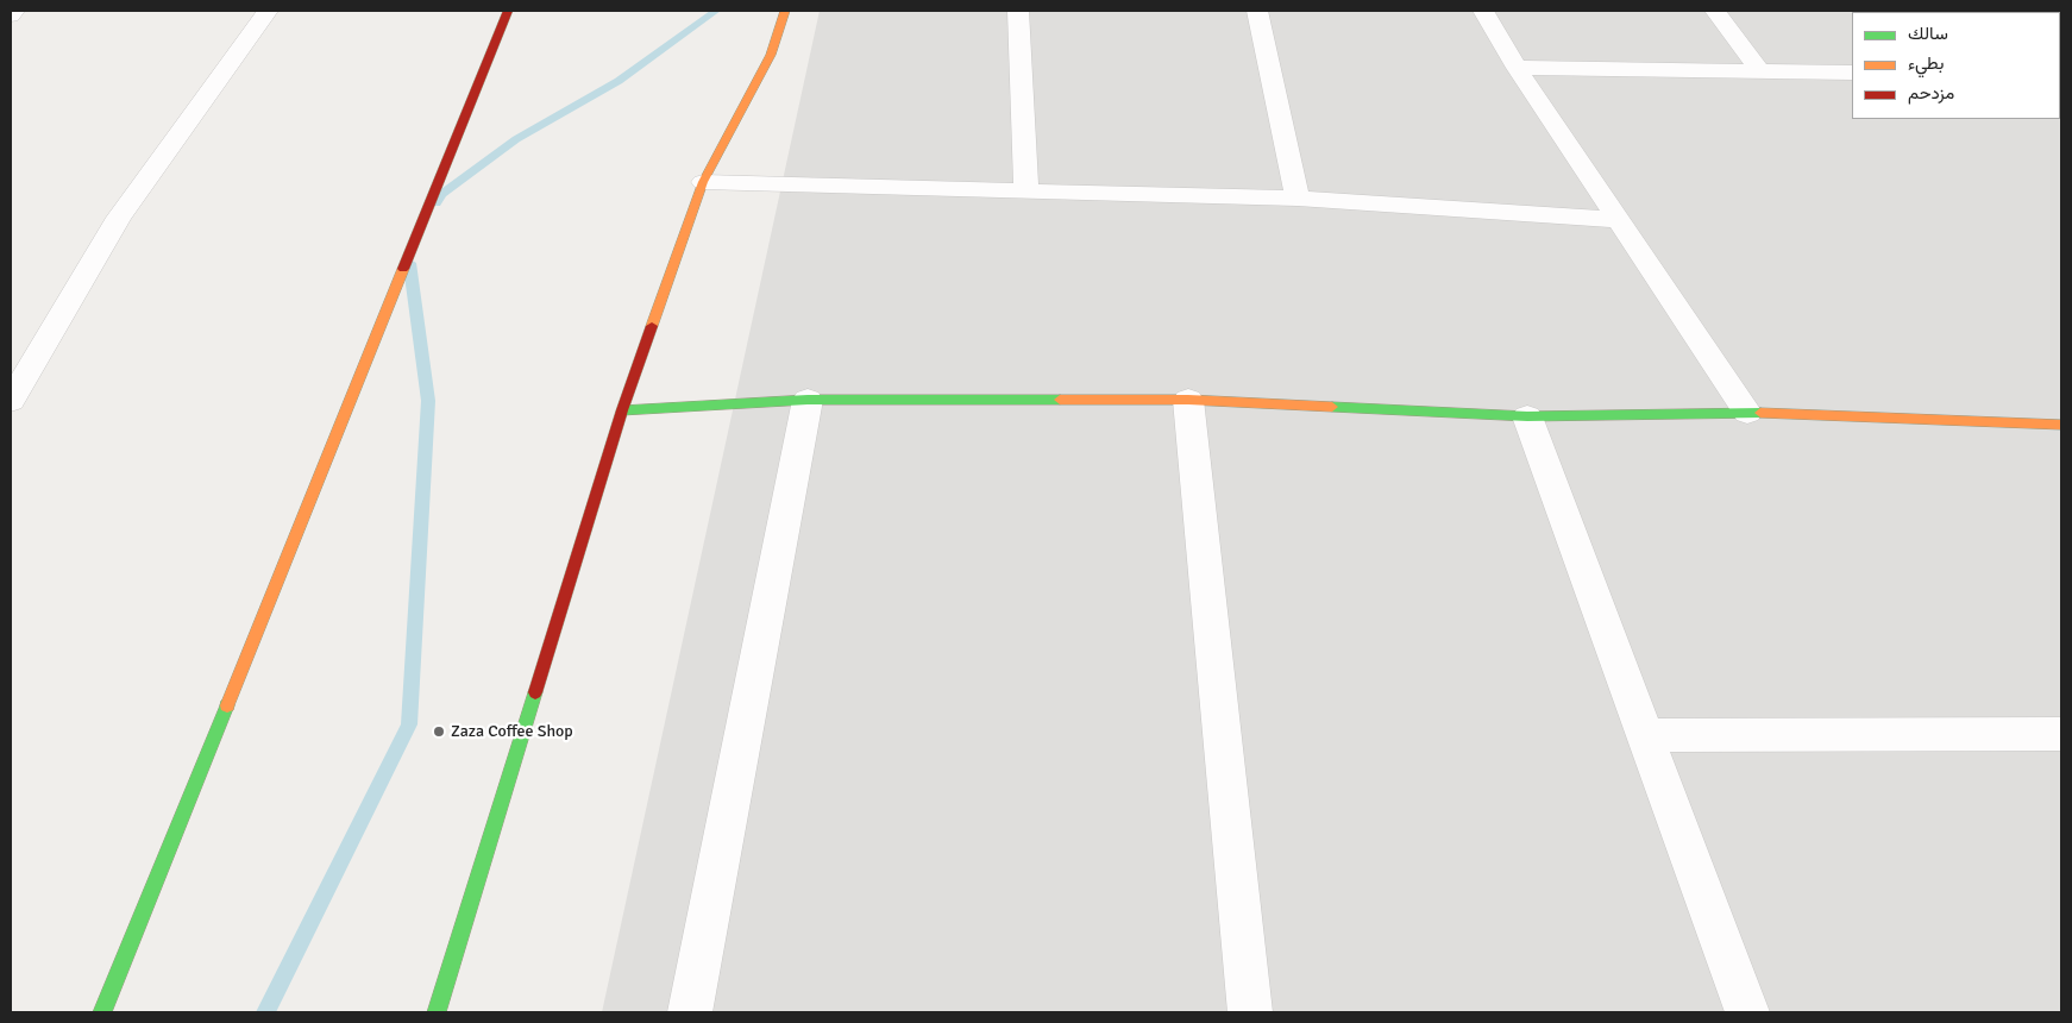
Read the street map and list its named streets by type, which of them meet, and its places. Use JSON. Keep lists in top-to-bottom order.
{
  "places": ["Zaza Coffee Shop"],
  "legend": ["سالك", "بطيء", "مزدحم"]
}
